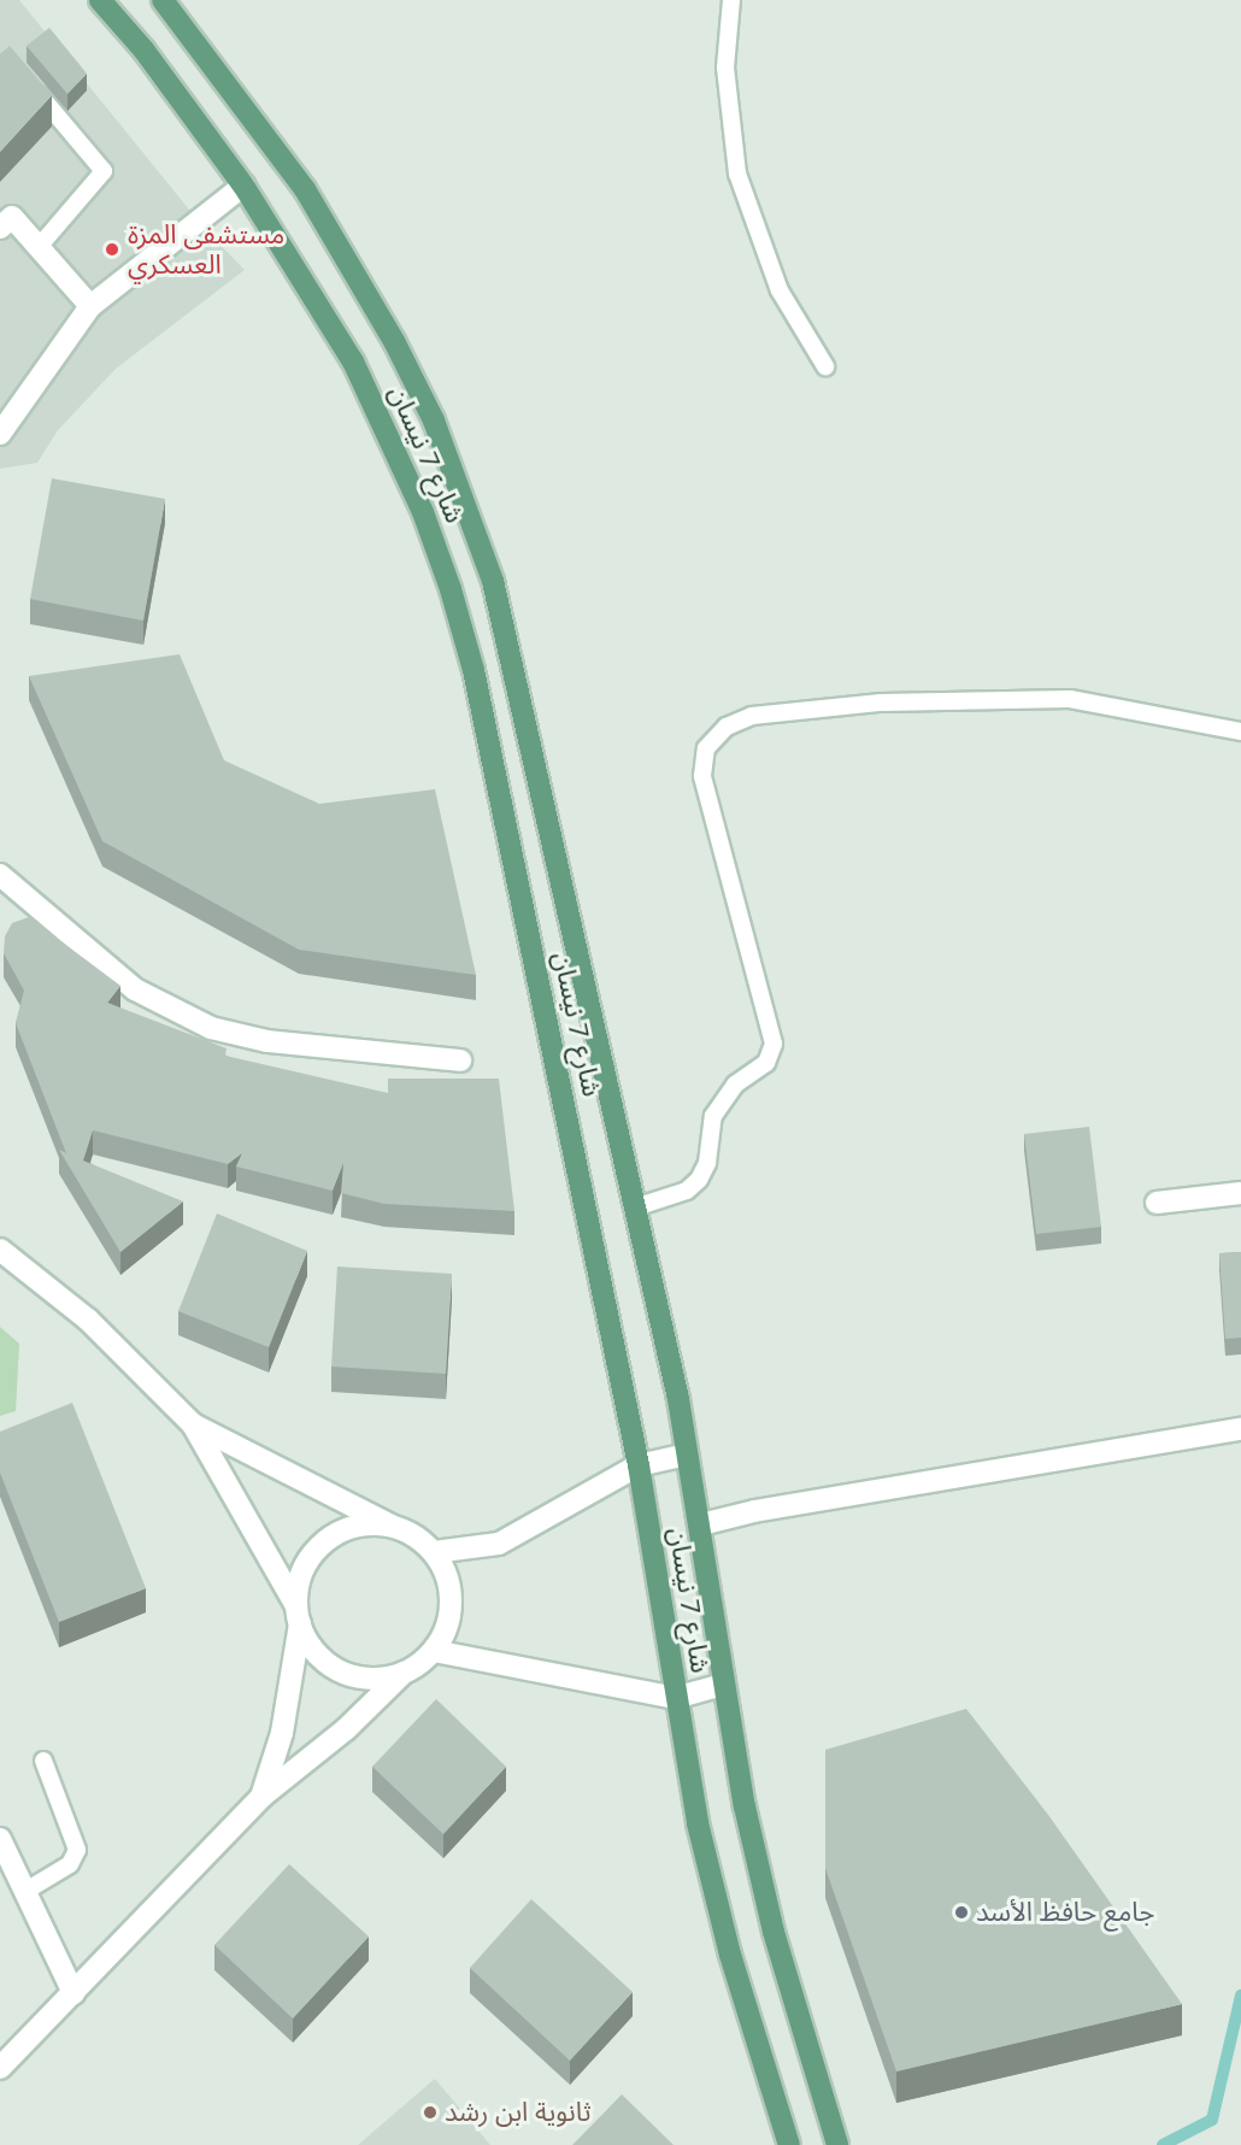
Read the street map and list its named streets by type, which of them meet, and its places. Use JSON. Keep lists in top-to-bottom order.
{
  "streets": {
    "main road": ["شارع 7 نيسان"]
  },
  "places": ["مستشفى المزة العسكري", "جامع حافظ الأسد", "ثانوية ابن رشد"]
}
